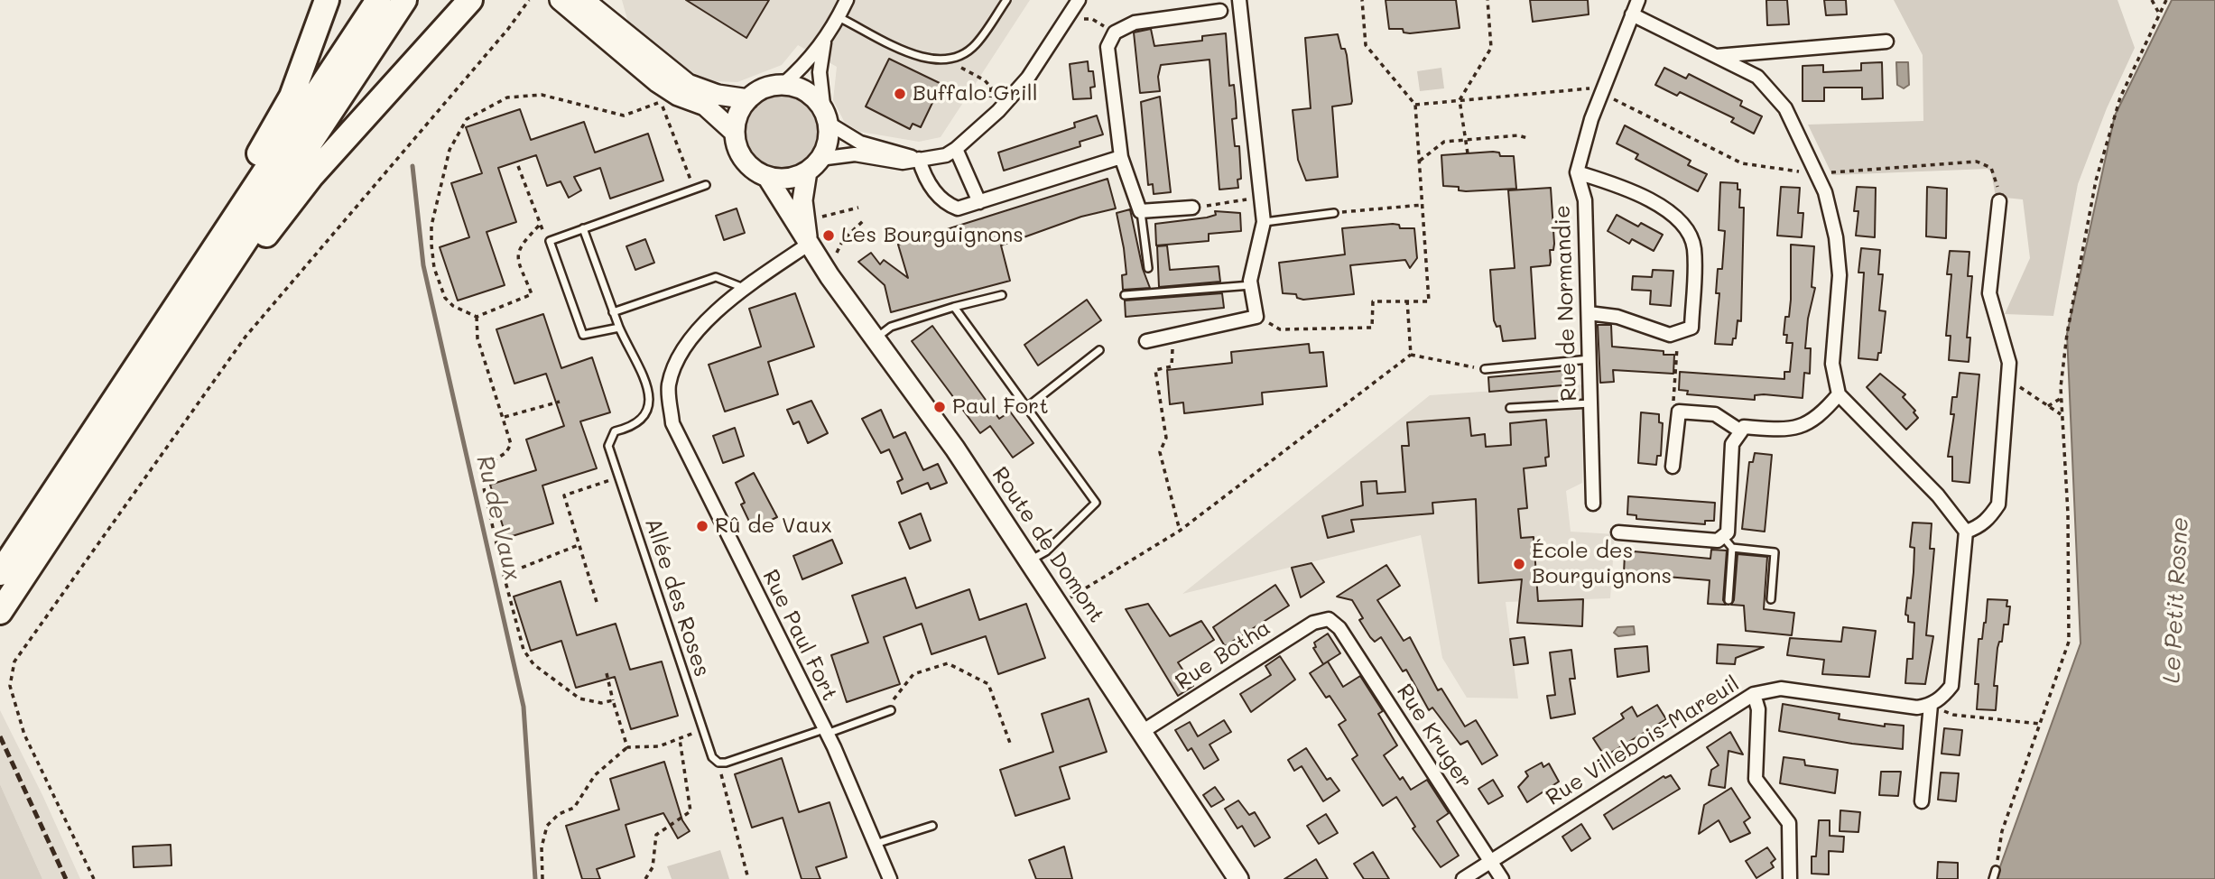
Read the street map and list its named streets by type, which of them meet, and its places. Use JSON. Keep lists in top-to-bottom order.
{
  "streets": {
    "main road": ["Route de Domont"],
    "street": [
      "Rue de Normandie",
      "Rue Paul Fort",
      "Rue Botha",
      "Rue Kruger",
      "Rue Villebois-Mareuil"
    ],
    "lane": ["Allée des Roses"]
  },
  "crossings": [
    ["Route de Domont", "Rue Paul Fort"],
    ["Route de Domont", "Rue Botha"],
    ["Rue Botha", "Rue Kruger"],
    ["Rue Kruger", "Rue Villebois-Mareuil"]
  ],
  "water": ["Ru de Vaux", "Le Petit Rosne"],
  "places": [
    "Buffalo Grill",
    "Les Bourguignons",
    "Paul Fort",
    "Rû de Vaux",
    "École des Bourguignons"
  ]
}
